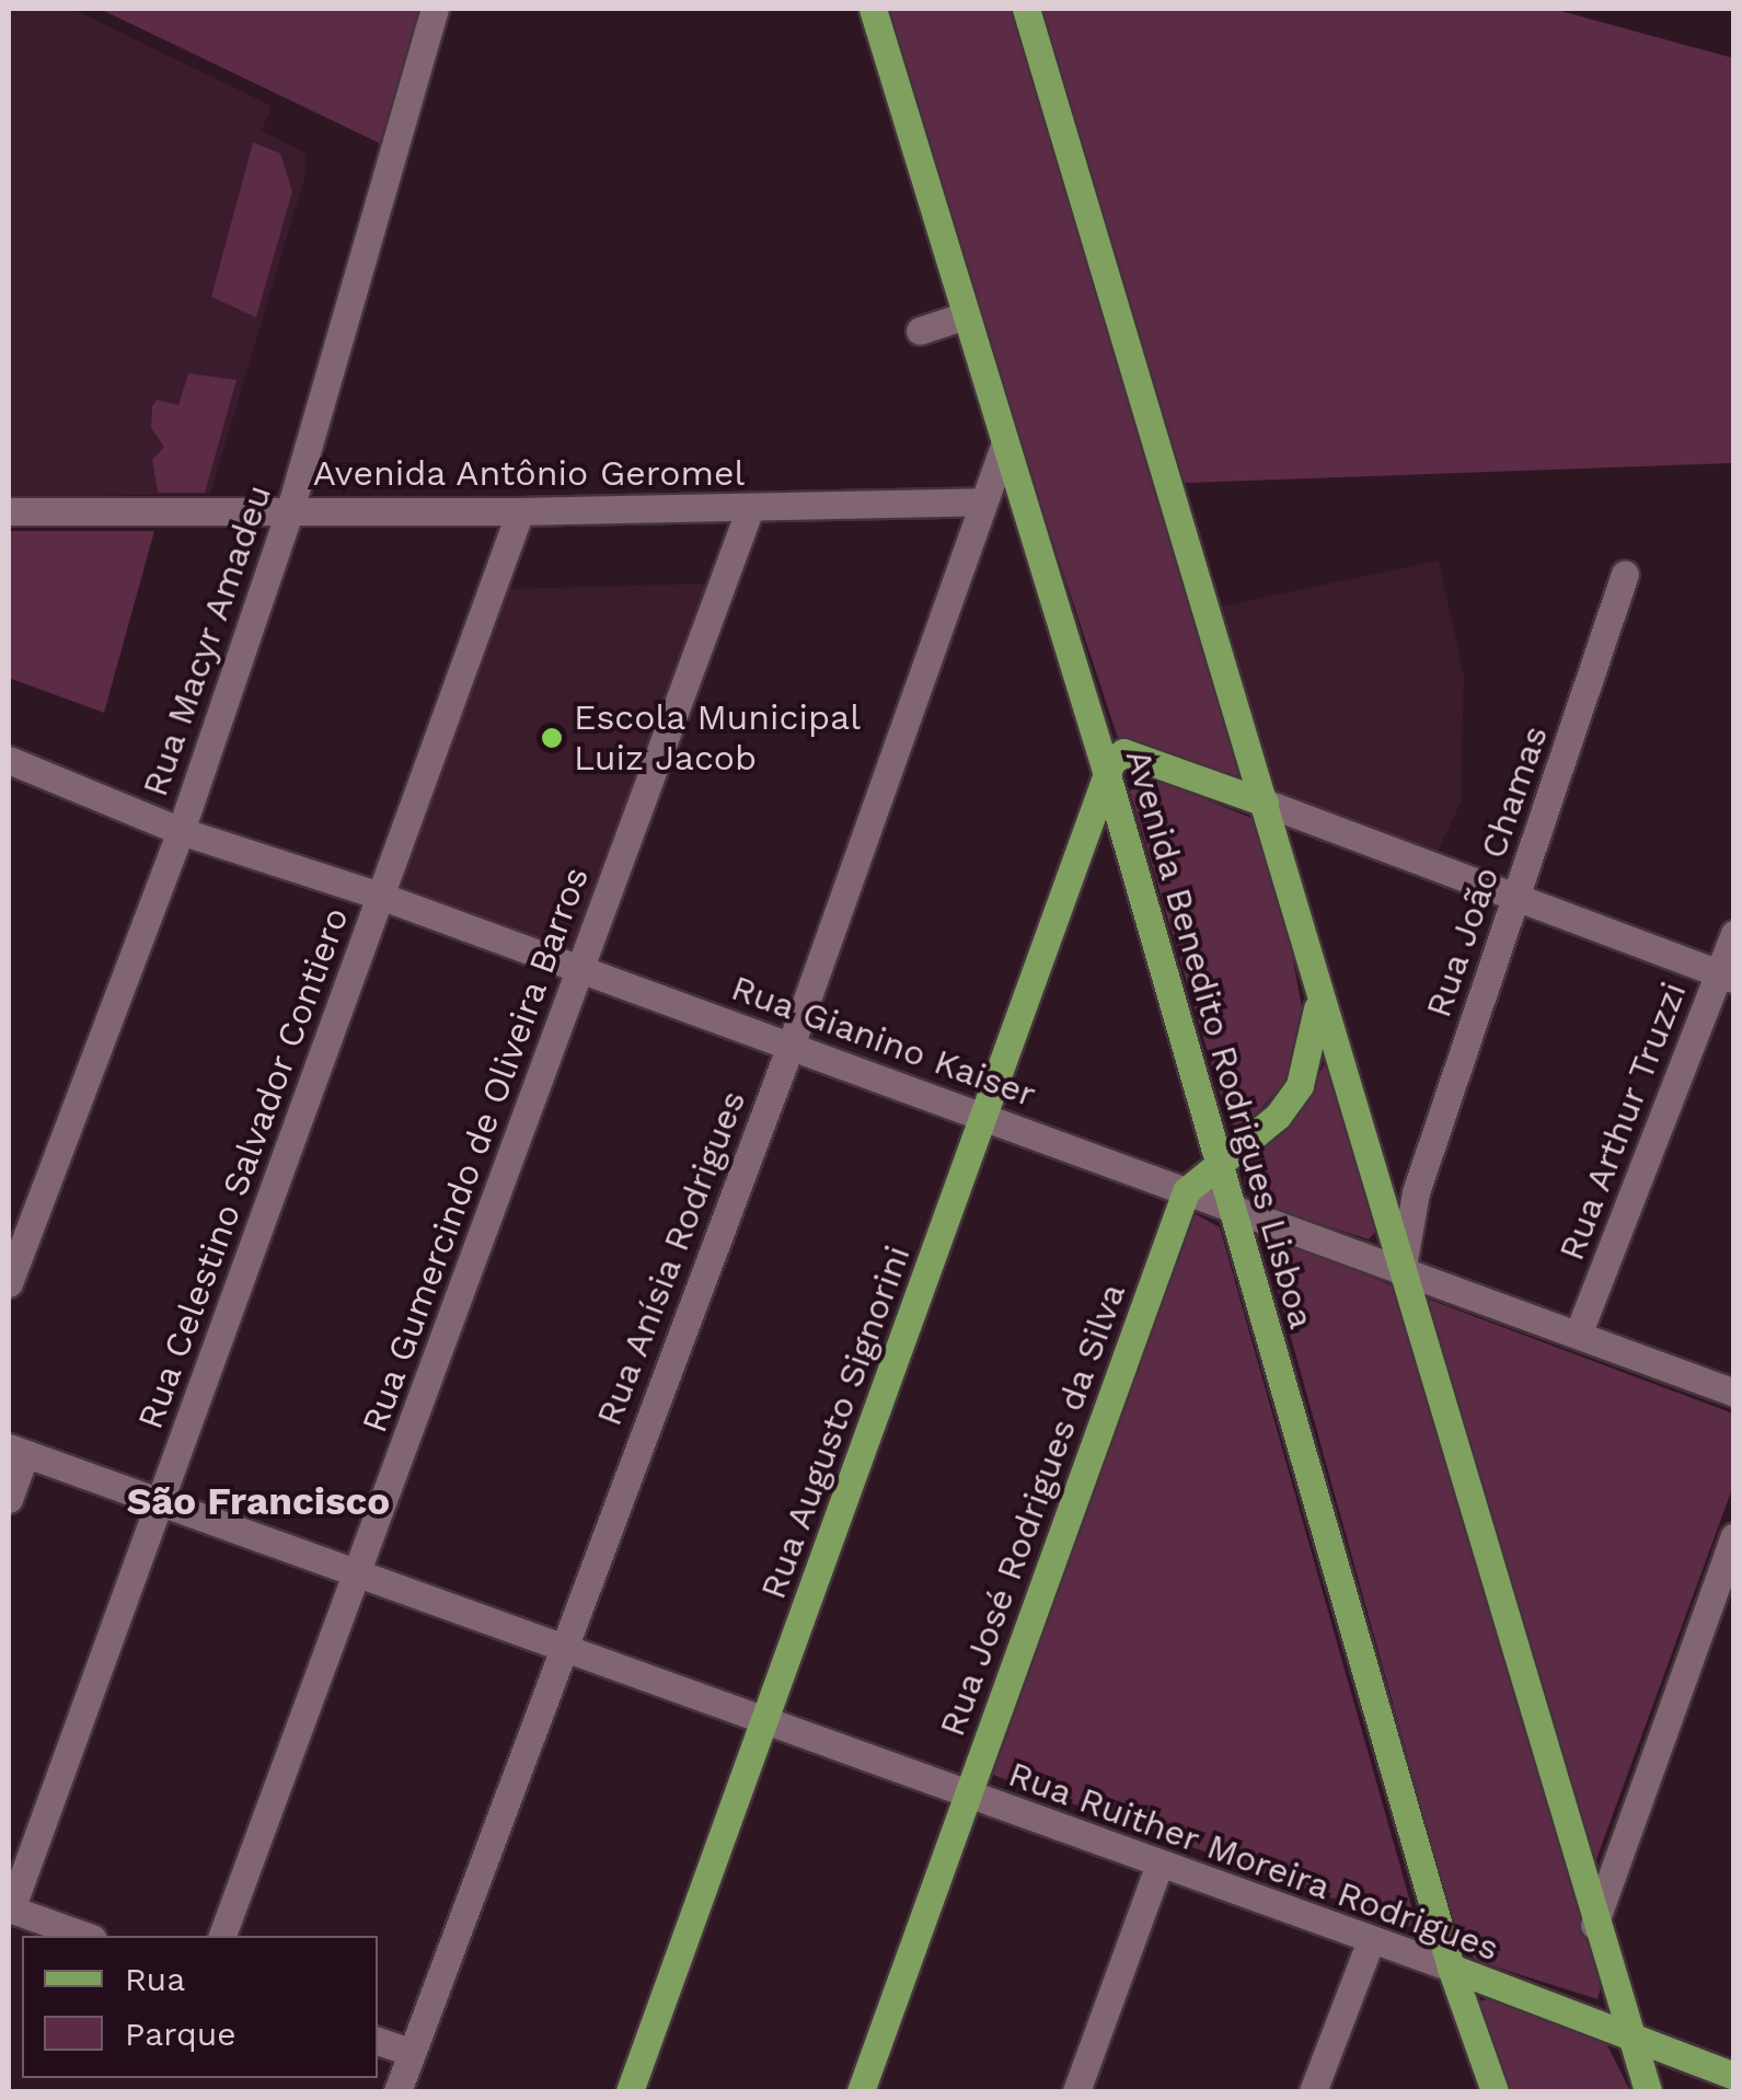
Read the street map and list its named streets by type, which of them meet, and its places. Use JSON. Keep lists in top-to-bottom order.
{
  "streets": {
    "main road": [
      "Avenida Benedito Rodrigues Lisboa",
      "Rua Augusto Signorini",
      "Rua José Rodrigues da Silva",
      "Rua Ruither Moreira Rodrigues"
    ],
    "street": [
      "Avenida Antônio Geromel",
      "Rua Macyr Amadeu",
      "Rua João Chamas",
      "Rua Gianino Kaiser",
      "Rua Arthur Truzzi",
      "Rua Gumercindo de Oliveira Barros",
      "Rua Celestino Salvador Contiero",
      "Rua Anísia Rodrigues"
    ]
  },
  "crossings": [
    ["Avenida Antônio Geromel", "Rua Macyr Amadeu"],
    ["Avenida Antônio Geromel", "Rua Gumercindo de Oliveira Barros"],
    ["Avenida Antônio Geromel", "Rua Celestino Salvador Contiero"],
    ["Avenida Antônio Geromel", "Rua Anísia Rodrigues"],
    ["Rua Macyr Amadeu", "Rua Gianino Kaiser"],
    ["Rua João Chamas", "Rua Gianino Kaiser"],
    ["Avenida Benedito Rodrigues Lisboa", "Rua Gianino Kaiser"],
    ["Avenida Benedito Rodrigues Lisboa", "Rua Anísia Rodrigues"],
    ["Avenida Benedito Rodrigues Lisboa", "Rua Augusto Signorini"],
    ["Avenida Benedito Rodrigues Lisboa", "Rua Ruither Moreira Rodrigues"],
    ["Rua Gianino Kaiser", "Rua Arthur Truzzi"],
    ["Rua Gianino Kaiser", "Rua Gumercindo de Oliveira Barros"],
    ["Rua Gianino Kaiser", "Rua Celestino Salvador Contiero"],
    ["Rua Gianino Kaiser", "Rua Anísia Rodrigues"],
    ["Rua Gianino Kaiser", "Rua Augusto Signorini"],
    ["Rua Gianino Kaiser", "Rua José Rodrigues da Silva"],
    ["Rua Gumercindo de Oliveira Barros", "Rua Ruither Moreira Rodrigues"],
    ["Rua Celestino Salvador Contiero", "Rua Ruither Moreira Rodrigues"],
    ["Rua Anísia Rodrigues", "Rua Ruither Moreira Rodrigues"],
    ["Rua Augusto Signorini", "Rua Ruither Moreira Rodrigues"],
    ["Rua José Rodrigues da Silva", "Rua Ruither Moreira Rodrigues"]
  ],
  "districts": ["São Francisco"],
  "places": ["Escola Municipal Luiz Jacob"],
  "legend": ["Rua", "Parque"]
}
